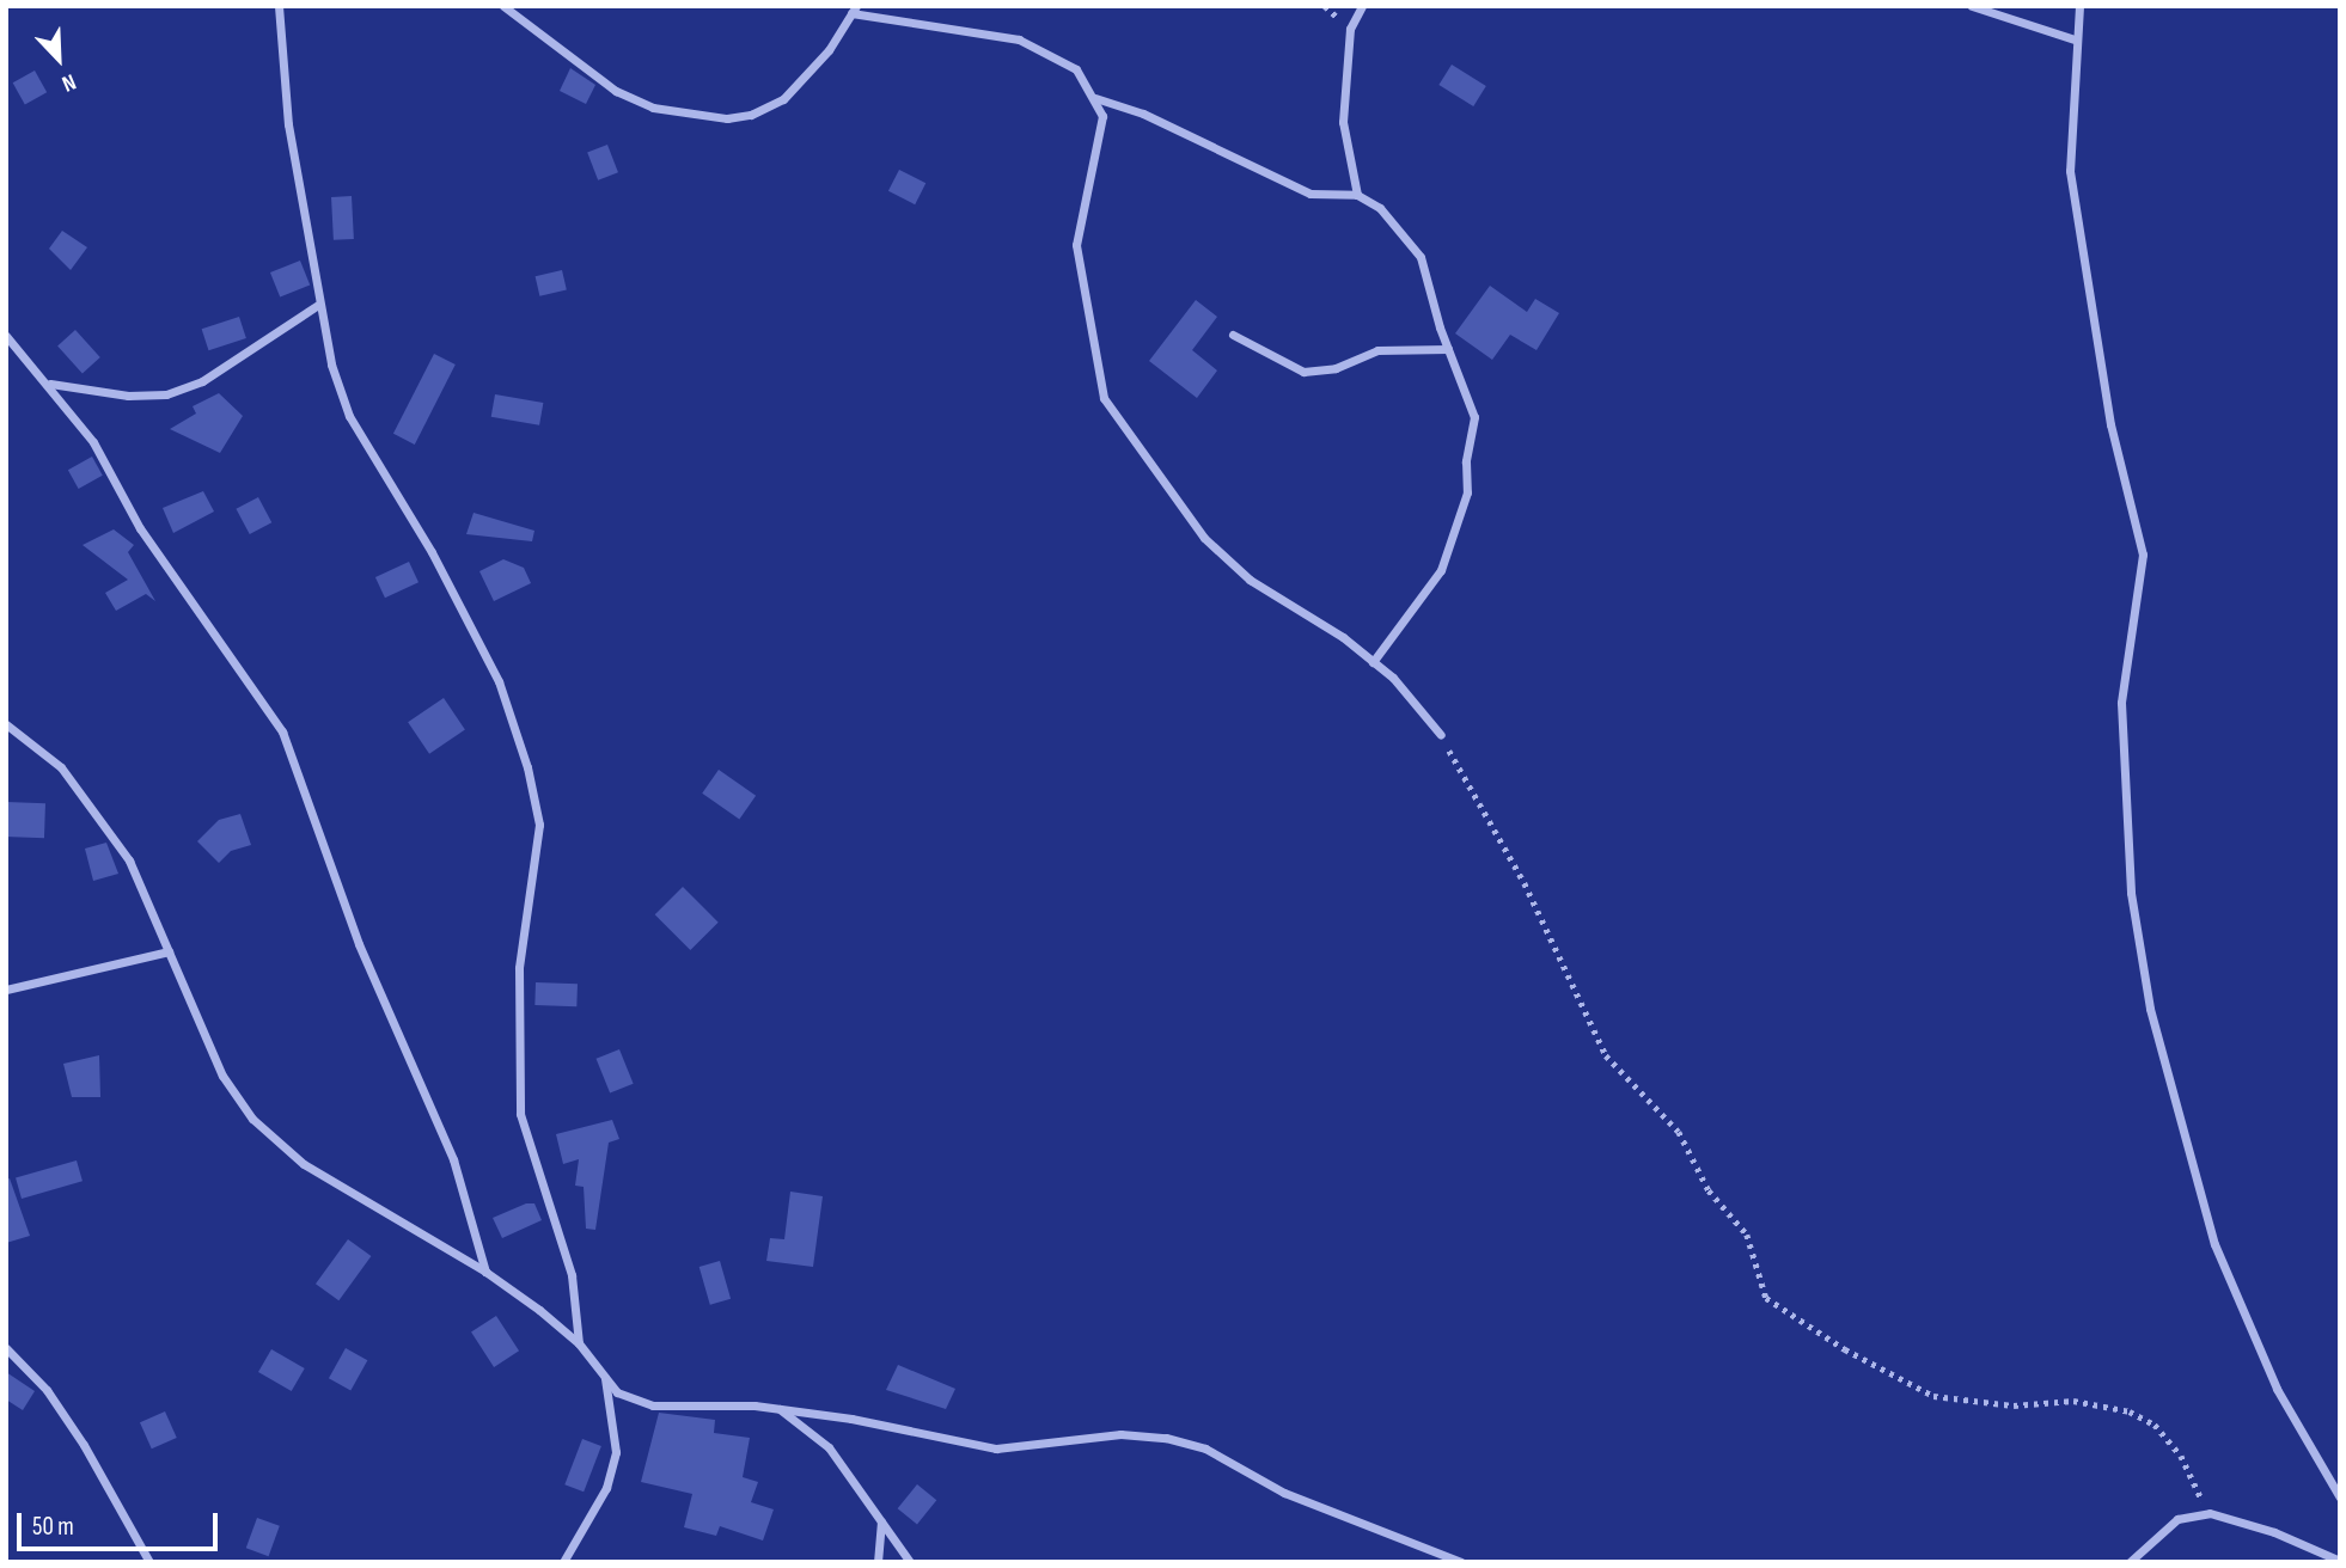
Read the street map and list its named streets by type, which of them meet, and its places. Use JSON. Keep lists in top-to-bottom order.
{
  "scale_bar": "50 m",
  "north": "bottom right"
}
